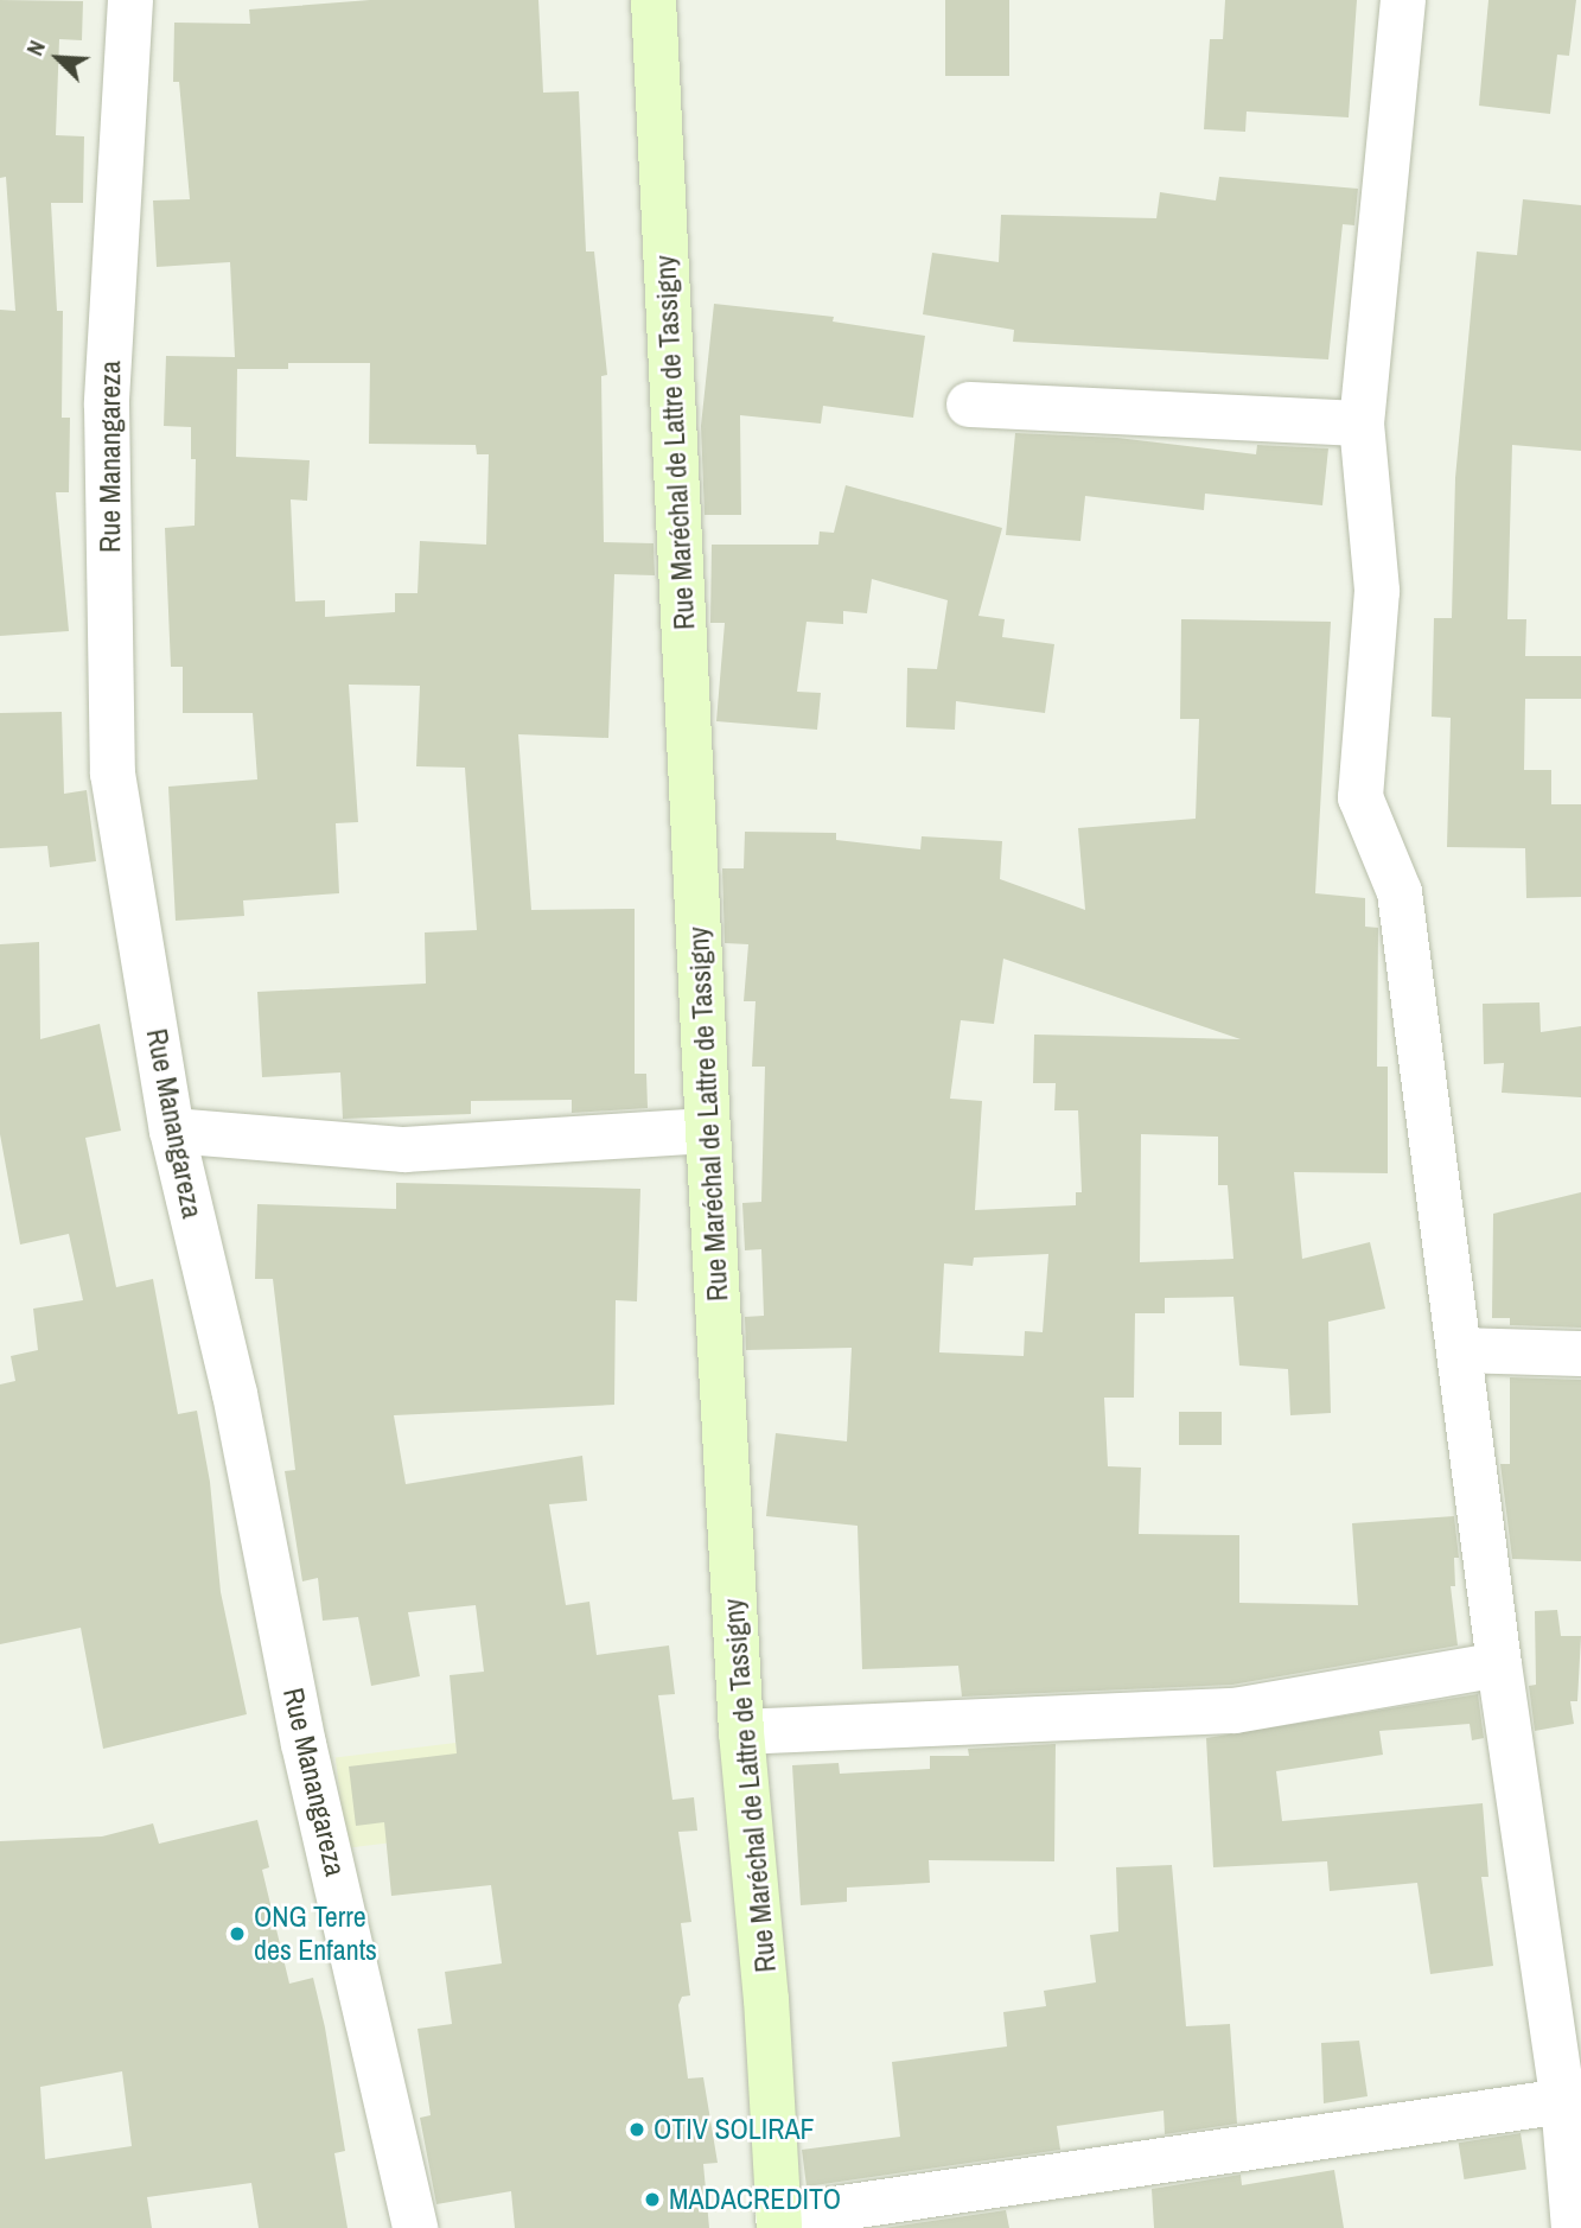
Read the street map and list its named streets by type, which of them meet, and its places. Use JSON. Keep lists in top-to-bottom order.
{
  "streets": {
    "street": ["Rue Maréchal de Lattre de Tassigny", "Rue Manangareza"]
  },
  "places": ["ONG Terre des Enfants", "OTIV SOLIRAF", "MADACREDITO"],
  "north": "top left"
}
